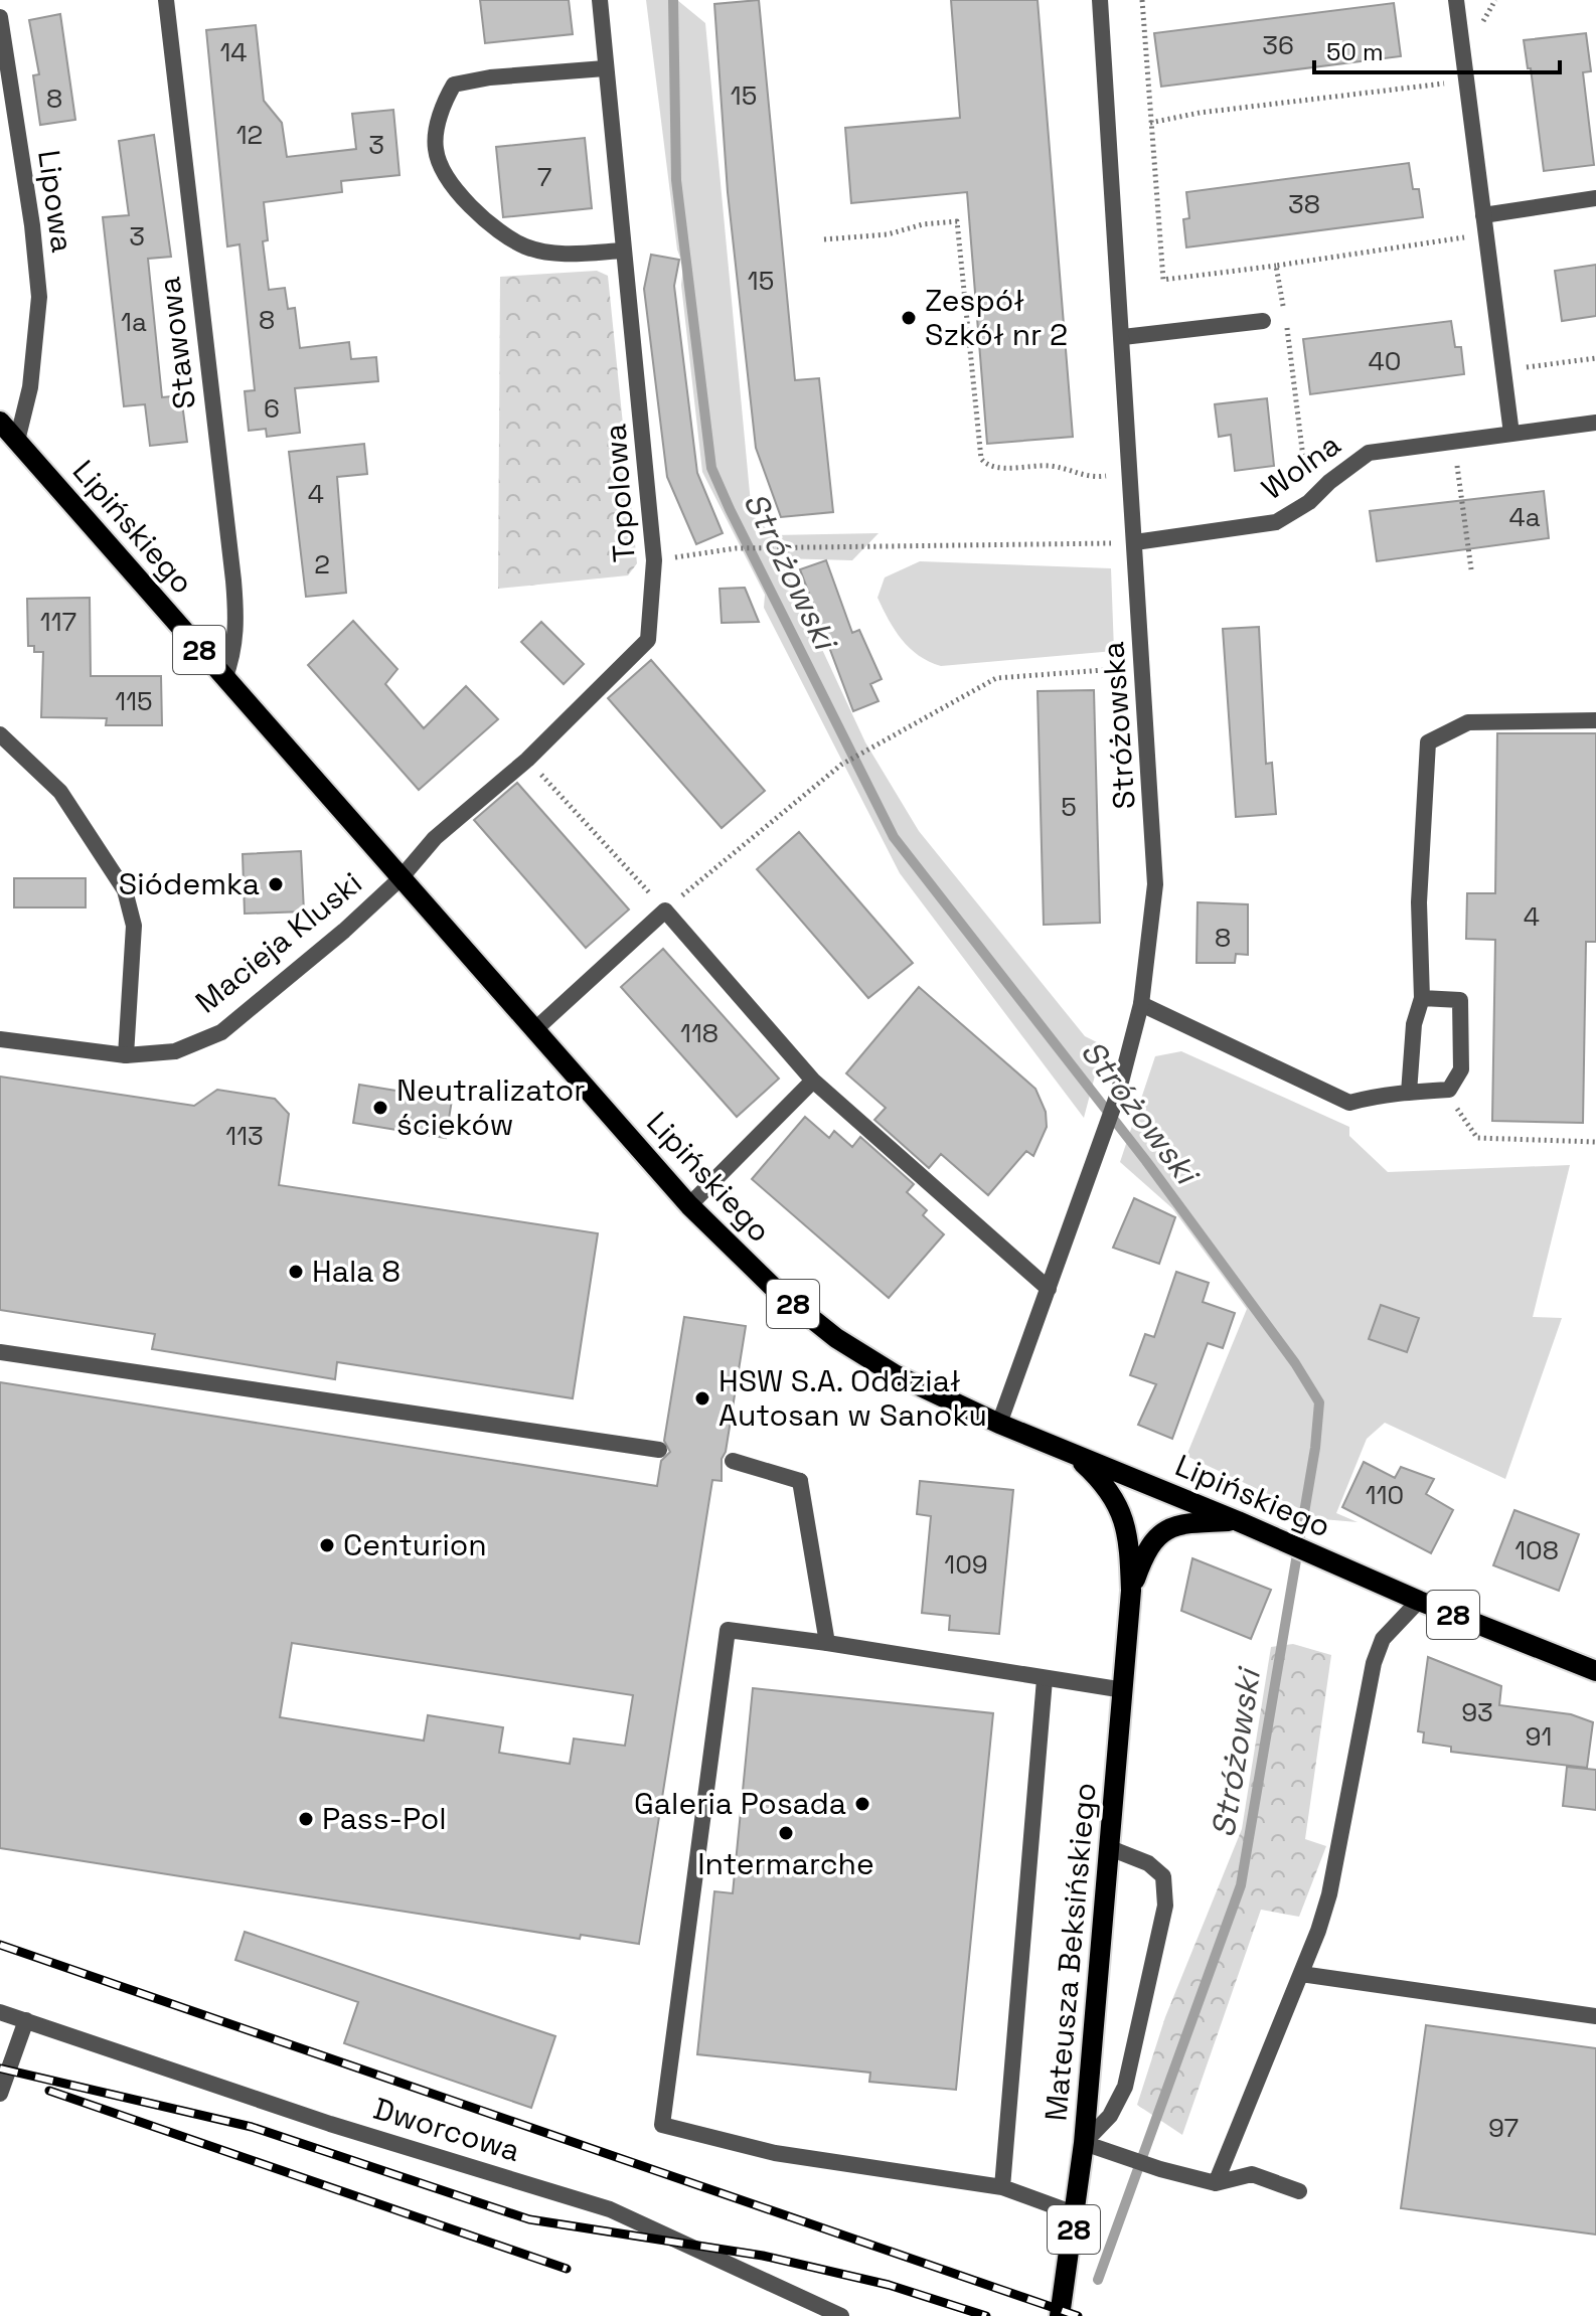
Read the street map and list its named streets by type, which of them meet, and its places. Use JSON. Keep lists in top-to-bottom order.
{
  "streets": {
    "main road": ["Lipińskiego", "28", "Mateusza Beksińskiego"],
    "street": [
      "Lipowa",
      "Stawowa",
      "Wolna",
      "Topolowa",
      "Stróżowska",
      "Macieja Kluski",
      "Dworcowa"
    ]
  },
  "crossings": [
    ["Lipowa", "Lipińskiego"],
    ["Stawowa", "Lipińskiego"],
    ["Wolna", "Stróżowska"],
    ["Topolowa", "Lipińskiego"],
    ["Topolowa", "Macieja Kluski"],
    ["Lipińskiego", "Stróżowska"],
    ["Lipińskiego", "Macieja Kluski"],
    ["Lipińskiego", "Mateusza Beksińskiego"]
  ],
  "water": ["Stróżowski"],
  "places": [
    "Zespół Szkół nr 2",
    "Siódemka",
    "Neutralizator ścieków",
    "Hala 8",
    "HSW S.A. Oddział Autosan w Sanoku",
    "Centurion",
    "Galeria Posada",
    "Pass-Pol",
    "Intermarche"
  ],
  "house_numbers": [
    "36",
    "14",
    "15",
    "8",
    "12",
    "3",
    "7",
    "38",
    "3",
    "15",
    "8",
    "1a",
    "40",
    "6",
    "4",
    "4a",
    "2",
    "117",
    "115",
    "5",
    "4",
    "8",
    "118",
    "113",
    "110",
    "108",
    "109",
    "93",
    "91",
    "97"
  ],
  "scale_bar": "50 m"
}
